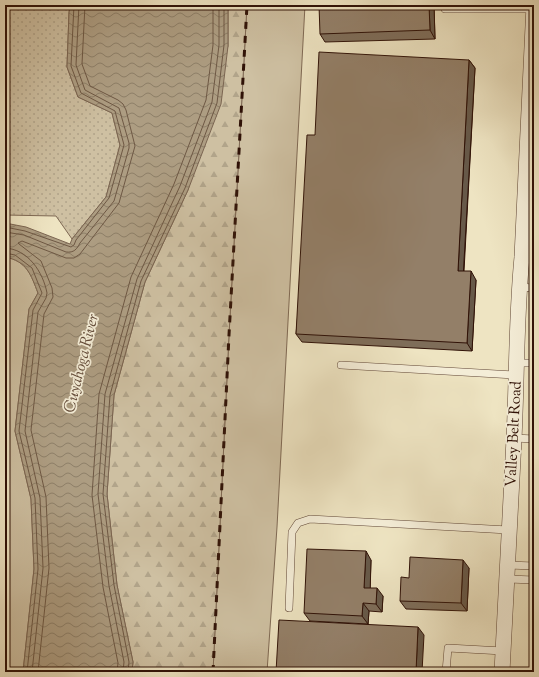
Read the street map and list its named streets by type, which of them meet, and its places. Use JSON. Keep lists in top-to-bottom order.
{
  "streets": {
    "street": ["Valley Belt Road"]
  },
  "water": ["Cuyahoga River"]
}
